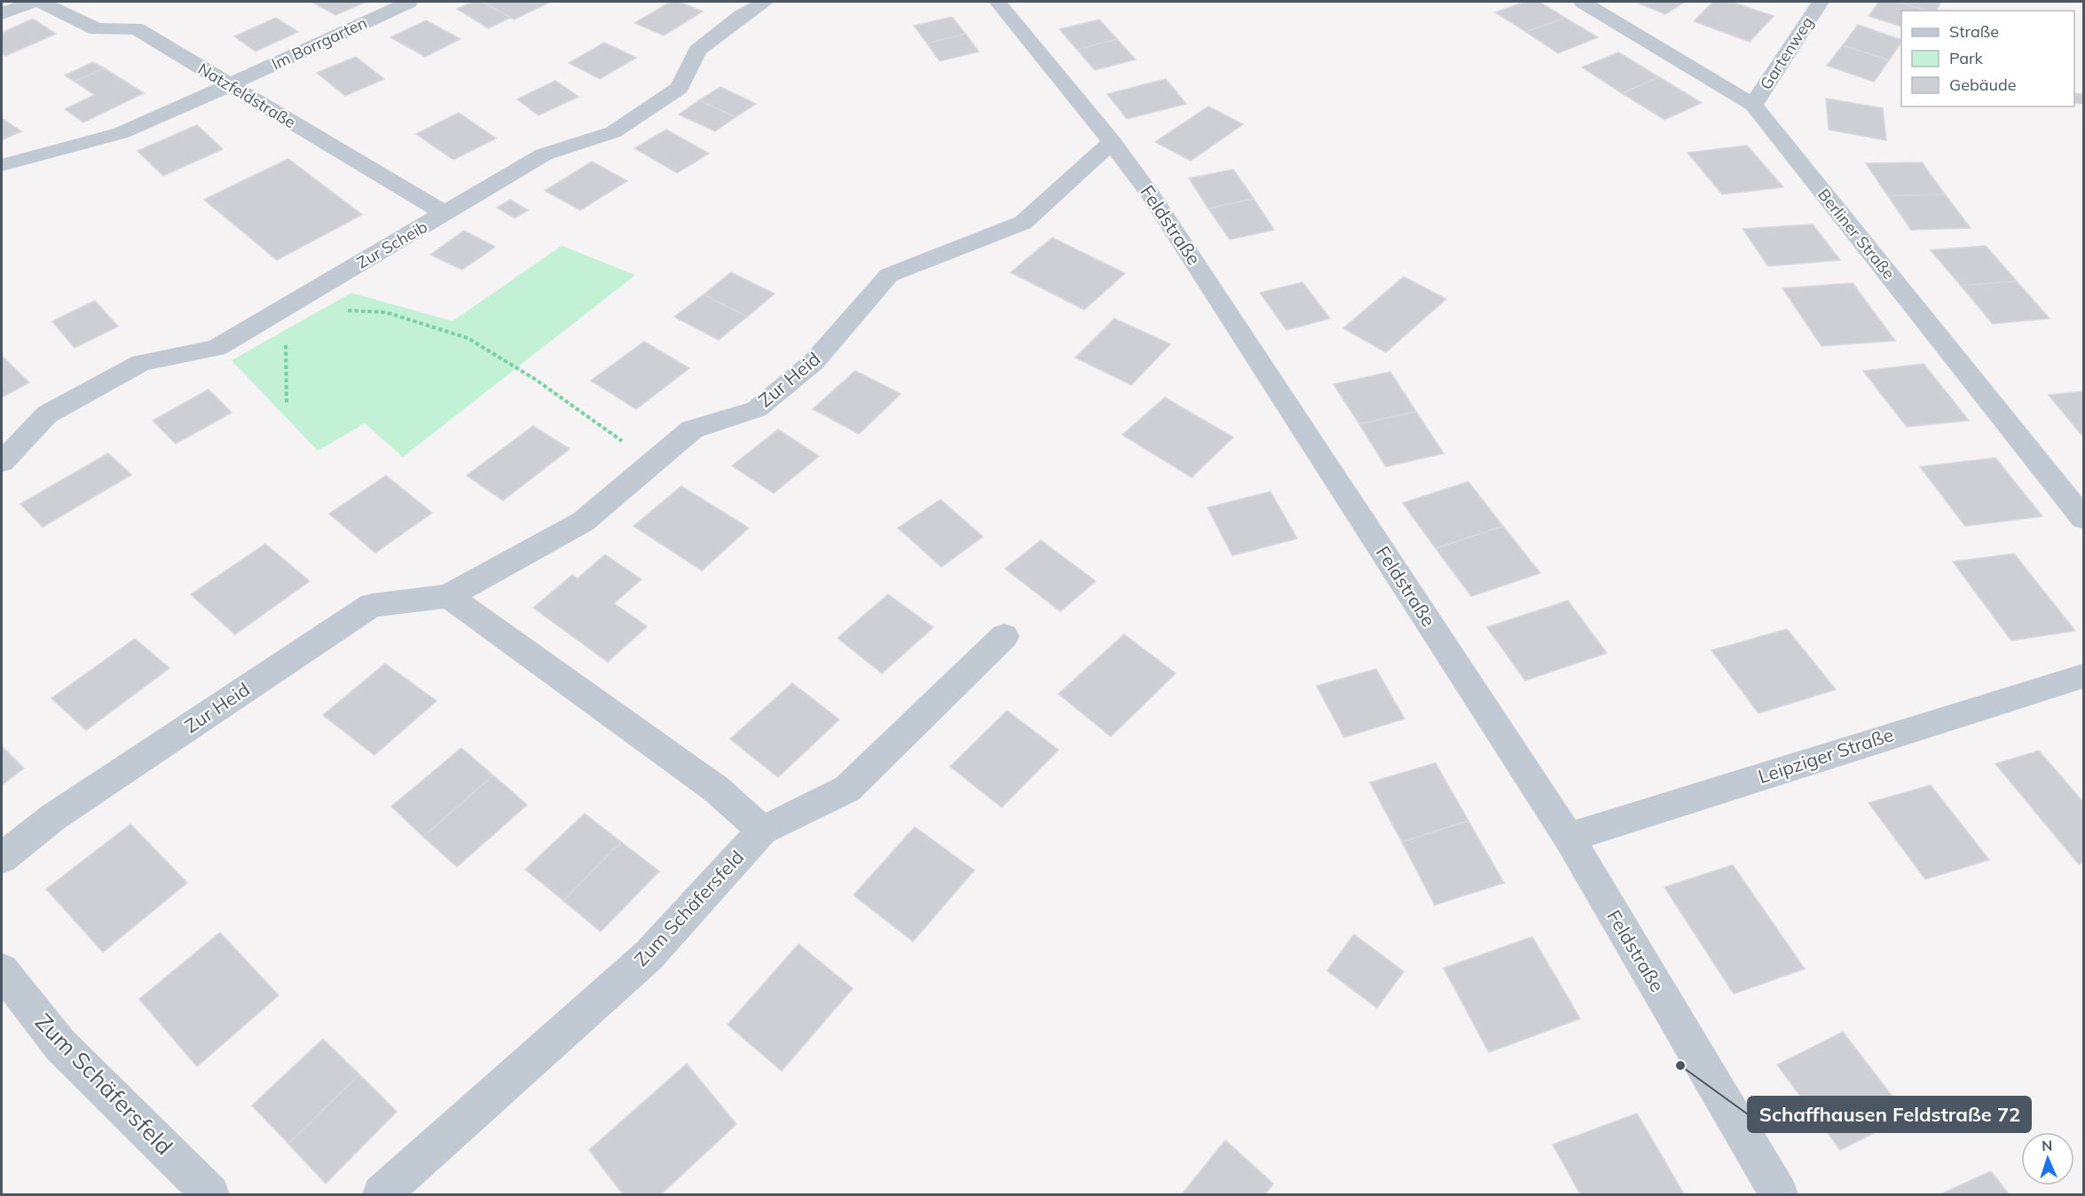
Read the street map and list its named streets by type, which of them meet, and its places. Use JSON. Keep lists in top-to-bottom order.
{
  "streets": {
    "street": [
      "Im Borrgarten",
      "Gartenweg",
      "Natzfeldstraße",
      "Feldstraße",
      "Berliner Straße",
      "Zur Scheib",
      "Zur Heid",
      "Leipziger Straße",
      "Zum Schäfersfeld"
    ]
  },
  "crossings": [
    ["Im Borrgarten", "Natzfeldstraße"],
    ["Gartenweg", "Berliner Straße"],
    ["Natzfeldstraße", "Zur Scheib"],
    ["Feldstraße", "Zur Heid"],
    ["Feldstraße", "Leipziger Straße"]
  ],
  "places": ["Schaffhausen Feldstraße 72"],
  "legend": ["Straße", "Park", "Gebäude"],
  "north": "top"
}
